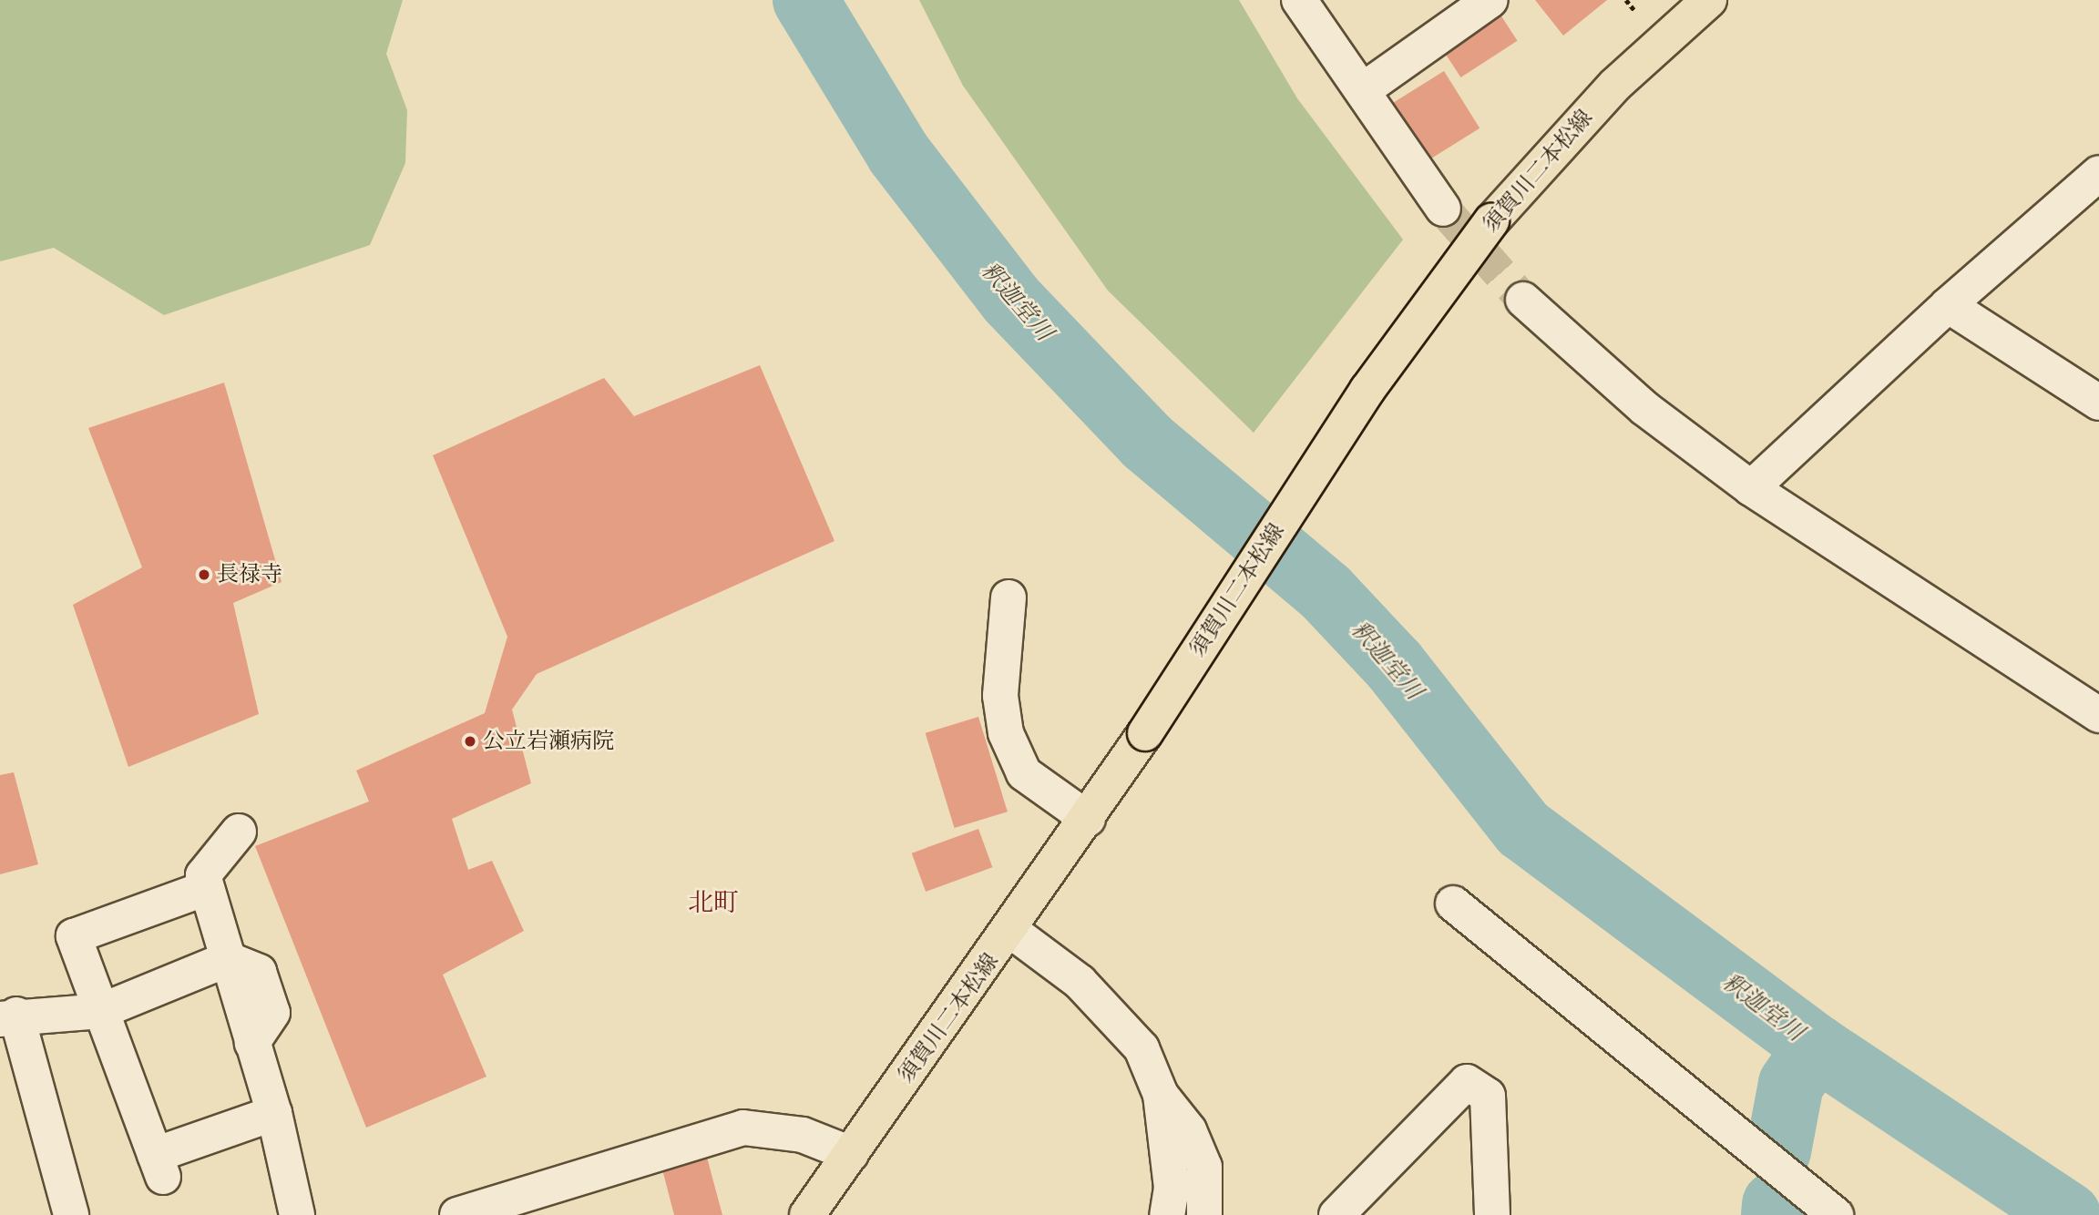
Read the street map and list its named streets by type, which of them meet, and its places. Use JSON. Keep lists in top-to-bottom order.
{
  "streets": {
    "main road": ["須賀川二本松線"]
  },
  "districts": ["北町"],
  "water": ["釈迦堂川"],
  "places": ["長禄寺", "公立岩瀬病院"]
}
